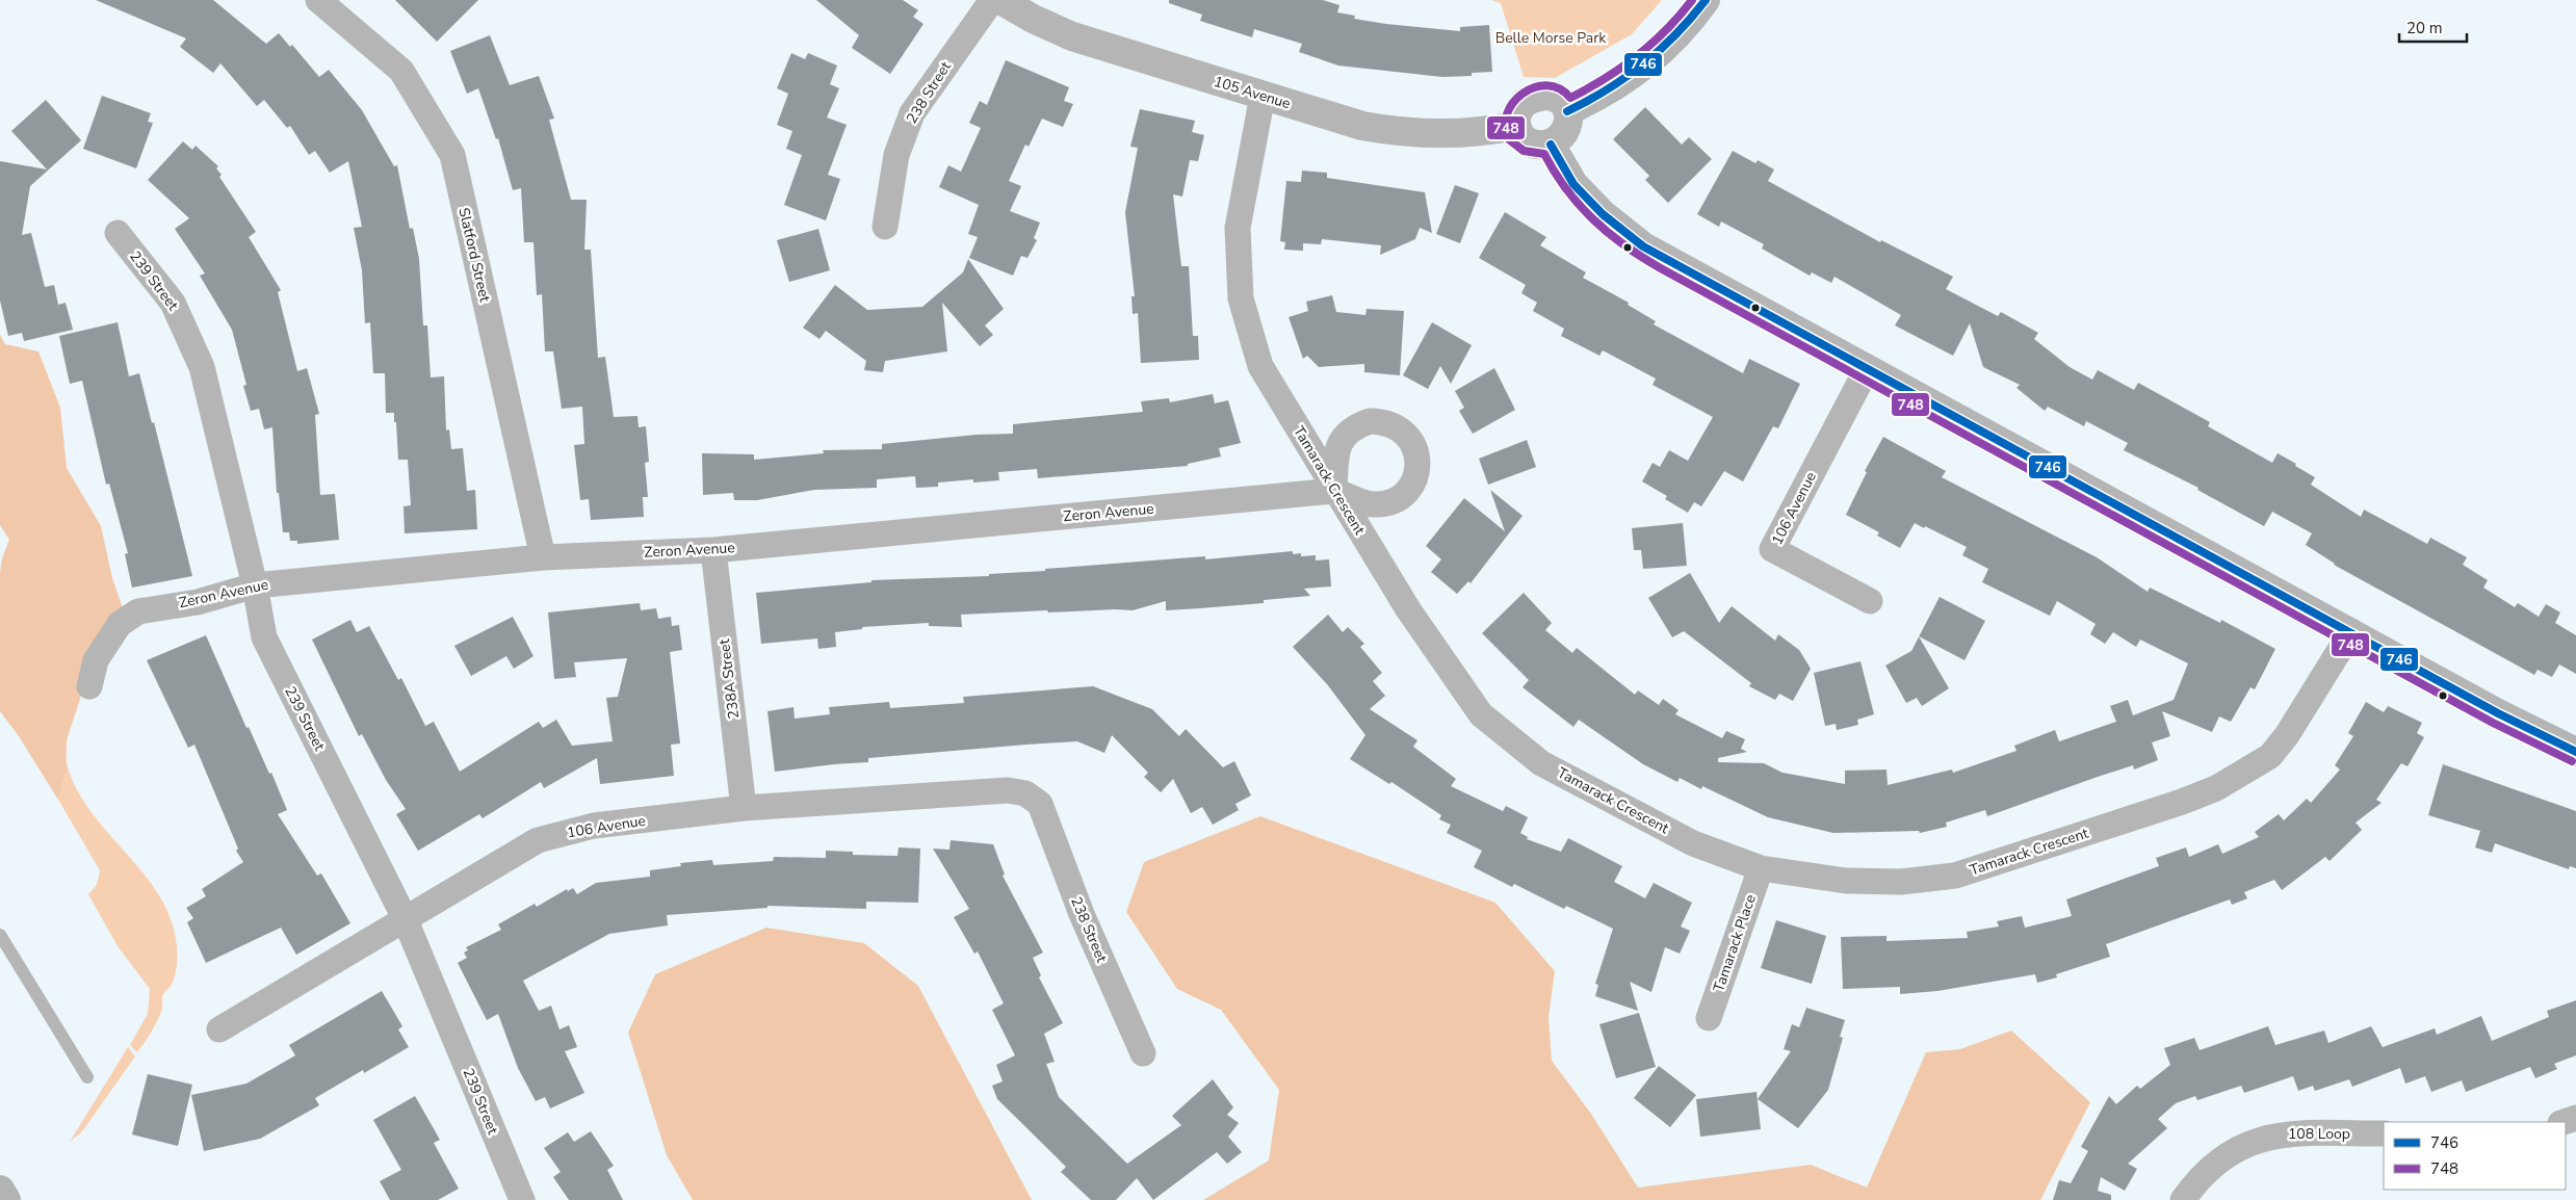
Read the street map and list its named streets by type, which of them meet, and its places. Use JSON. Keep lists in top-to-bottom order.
{
  "streets": {
    "street": [
      "238 Street",
      "105 Avenue",
      "Slatford Street",
      "239 Street",
      "Tamarack Crescent",
      "106 Avenue",
      "Zeron Avenue",
      "238A Street",
      "Tamarack Place",
      "108 Loop"
    ]
  },
  "crossings": [
    ["238 Street", "106 Avenue"],
    ["105 Avenue", "Tamarack Crescent"],
    ["Slatford Street", "Zeron Avenue"],
    ["239 Street", "106 Avenue"],
    ["239 Street", "Zeron Avenue"],
    ["Tamarack Crescent", "Zeron Avenue"],
    ["Tamarack Crescent", "Tamarack Place"],
    ["106 Avenue", "238A Street"],
    ["Zeron Avenue", "238A Street"]
  ],
  "parks": ["Belle Morse Park"],
  "lines": ["transit line 746", "transit line 748"],
  "legend": ["746", "748"],
  "scale_bar": "20 m"
}
